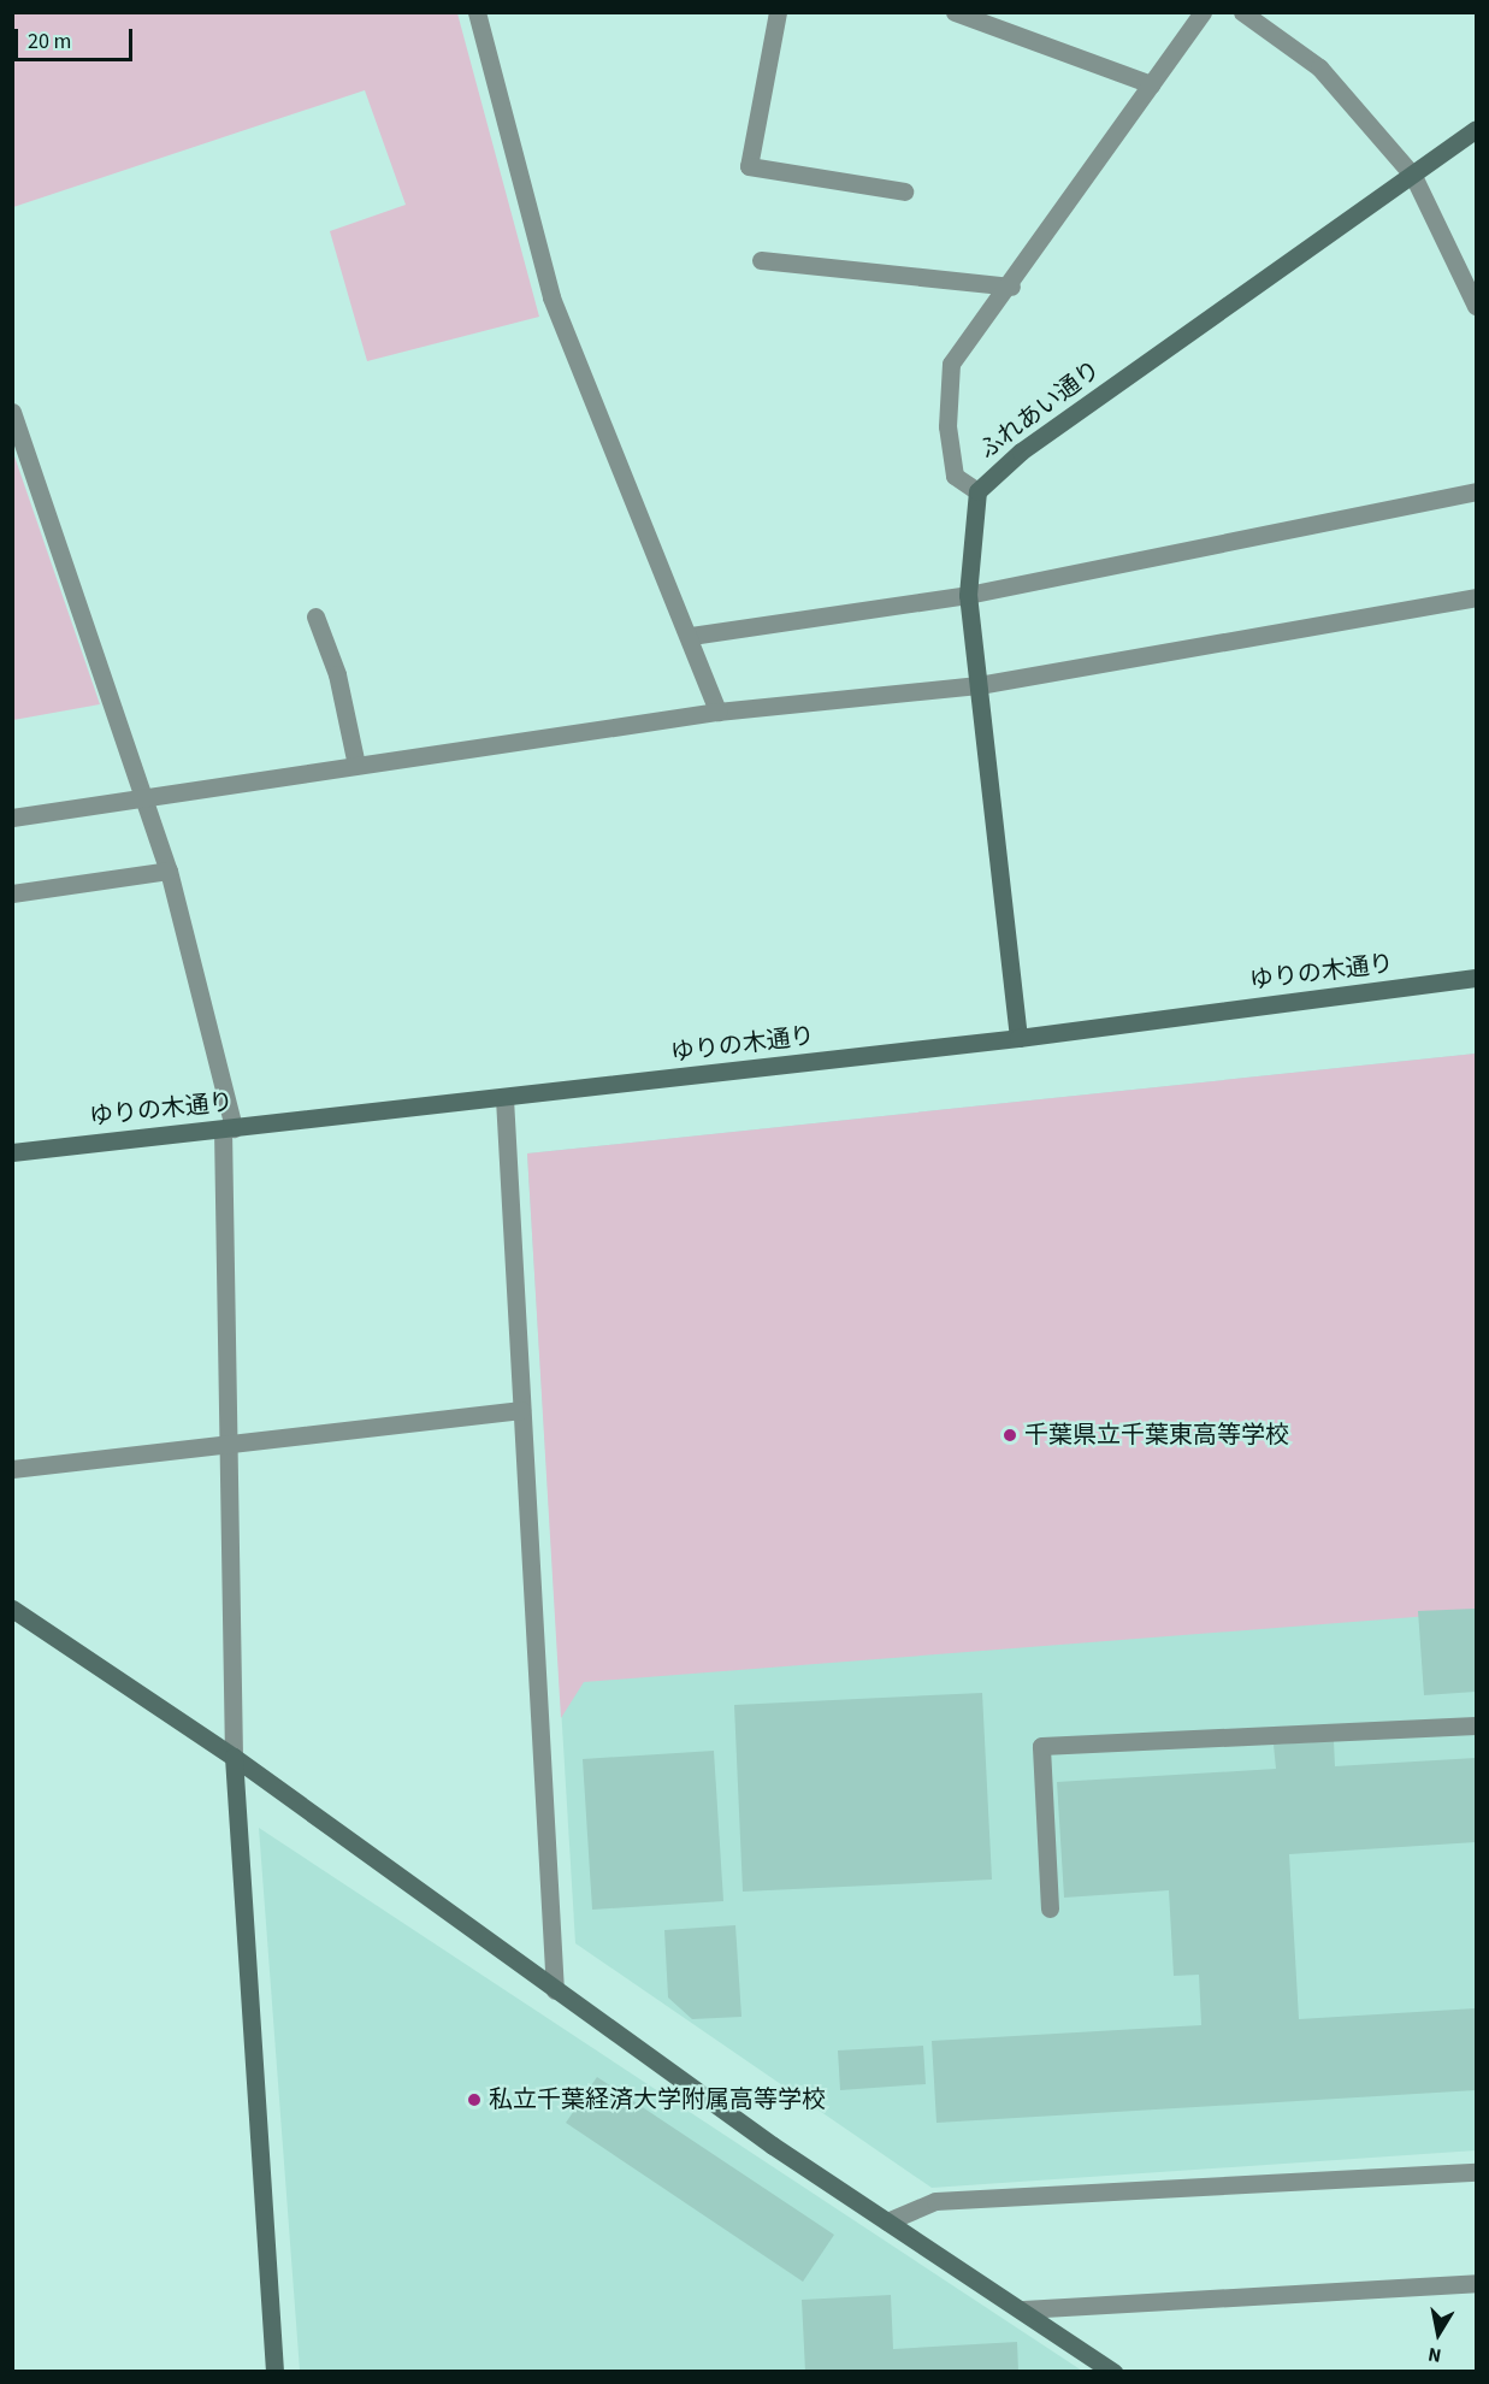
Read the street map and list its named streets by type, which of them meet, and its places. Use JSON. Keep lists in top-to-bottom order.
{
  "streets": {
    "street": ["ふれあい通り", "ゆりの木通り"]
  },
  "crossings": [
    ["ふれあい通り", "ゆりの木通り"]
  ],
  "places": ["千葉県立千葉東高等学校", "私立千葉経済大学附属高等学校"],
  "scale_bar": "20 m",
  "north": "bottom"
}
